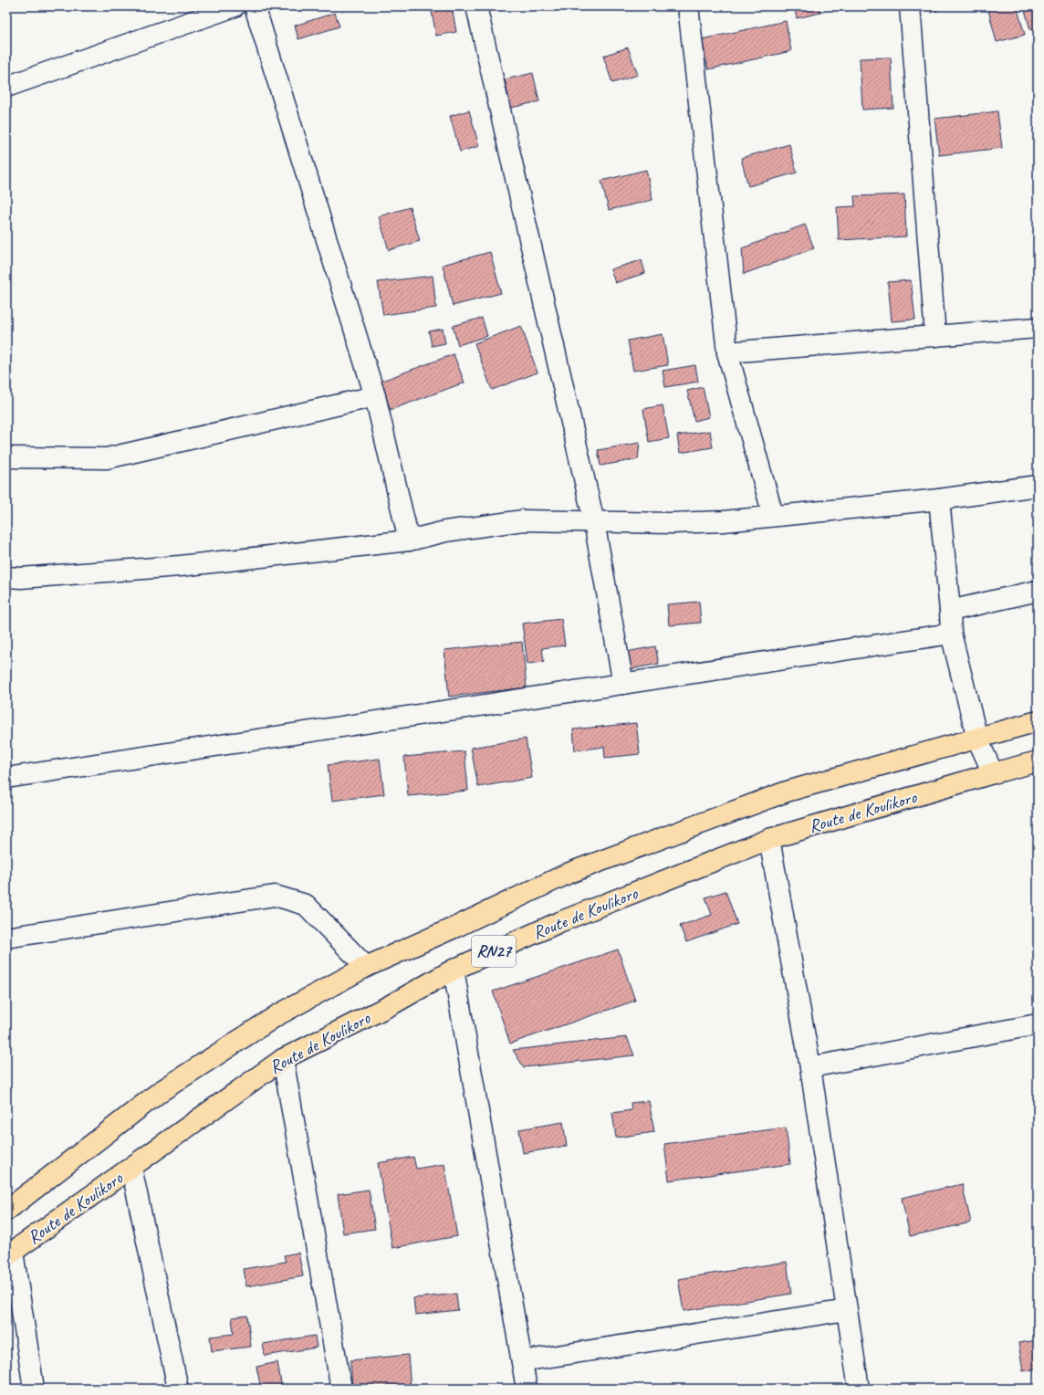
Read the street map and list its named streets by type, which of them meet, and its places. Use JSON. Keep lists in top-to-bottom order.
{
  "streets": {
    "main road": ["Route de Koulikoro", "RN27"]
  }
}
